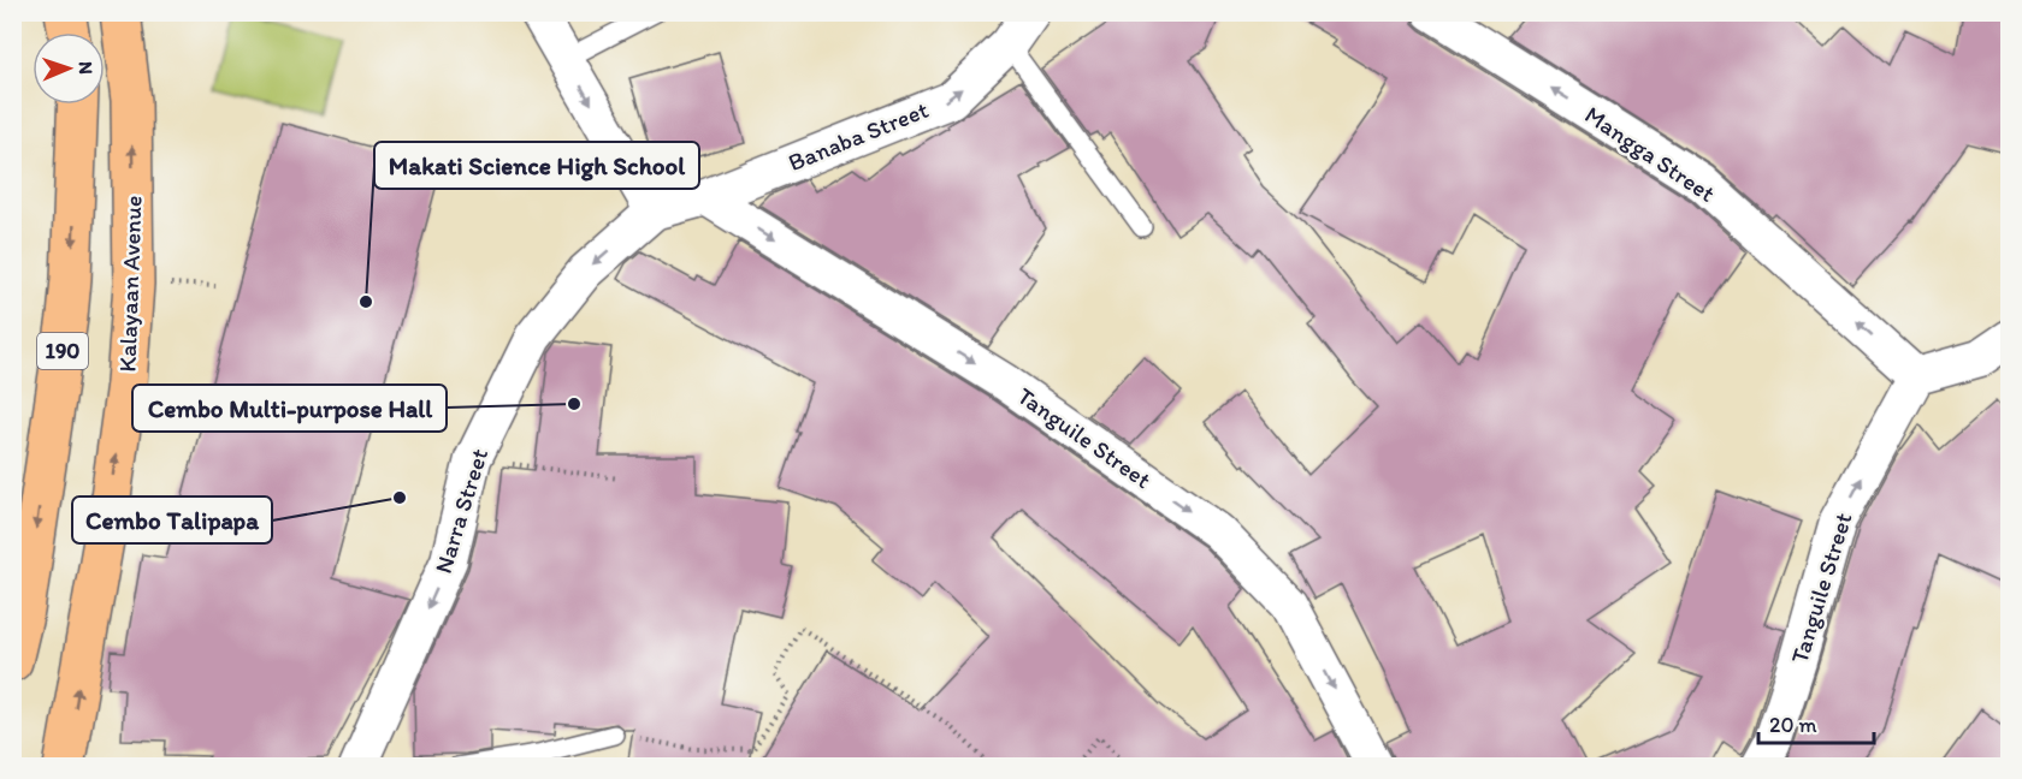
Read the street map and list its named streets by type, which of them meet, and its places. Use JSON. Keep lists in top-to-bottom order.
{
  "streets": {
    "main road": ["Kalayaan Avenue", "190"],
    "street": [
      "Banaba Street",
      "Mangga Street",
      "Tanguile Street",
      "Narra Street"
    ]
  },
  "crossings": [
    ["Banaba Street", "Tanguile Street"],
    ["Banaba Street", "Narra Street"],
    ["Mangga Street", "Tanguile Street"]
  ],
  "one_way": ["Banaba Street", "Mangga Street", "Narra Street"],
  "places": ["Makati Science High School", "Cembo Multi-purpose Hall", "Cembo Talipapa"],
  "scale_bar": "20 m",
  "north": "right"
}
